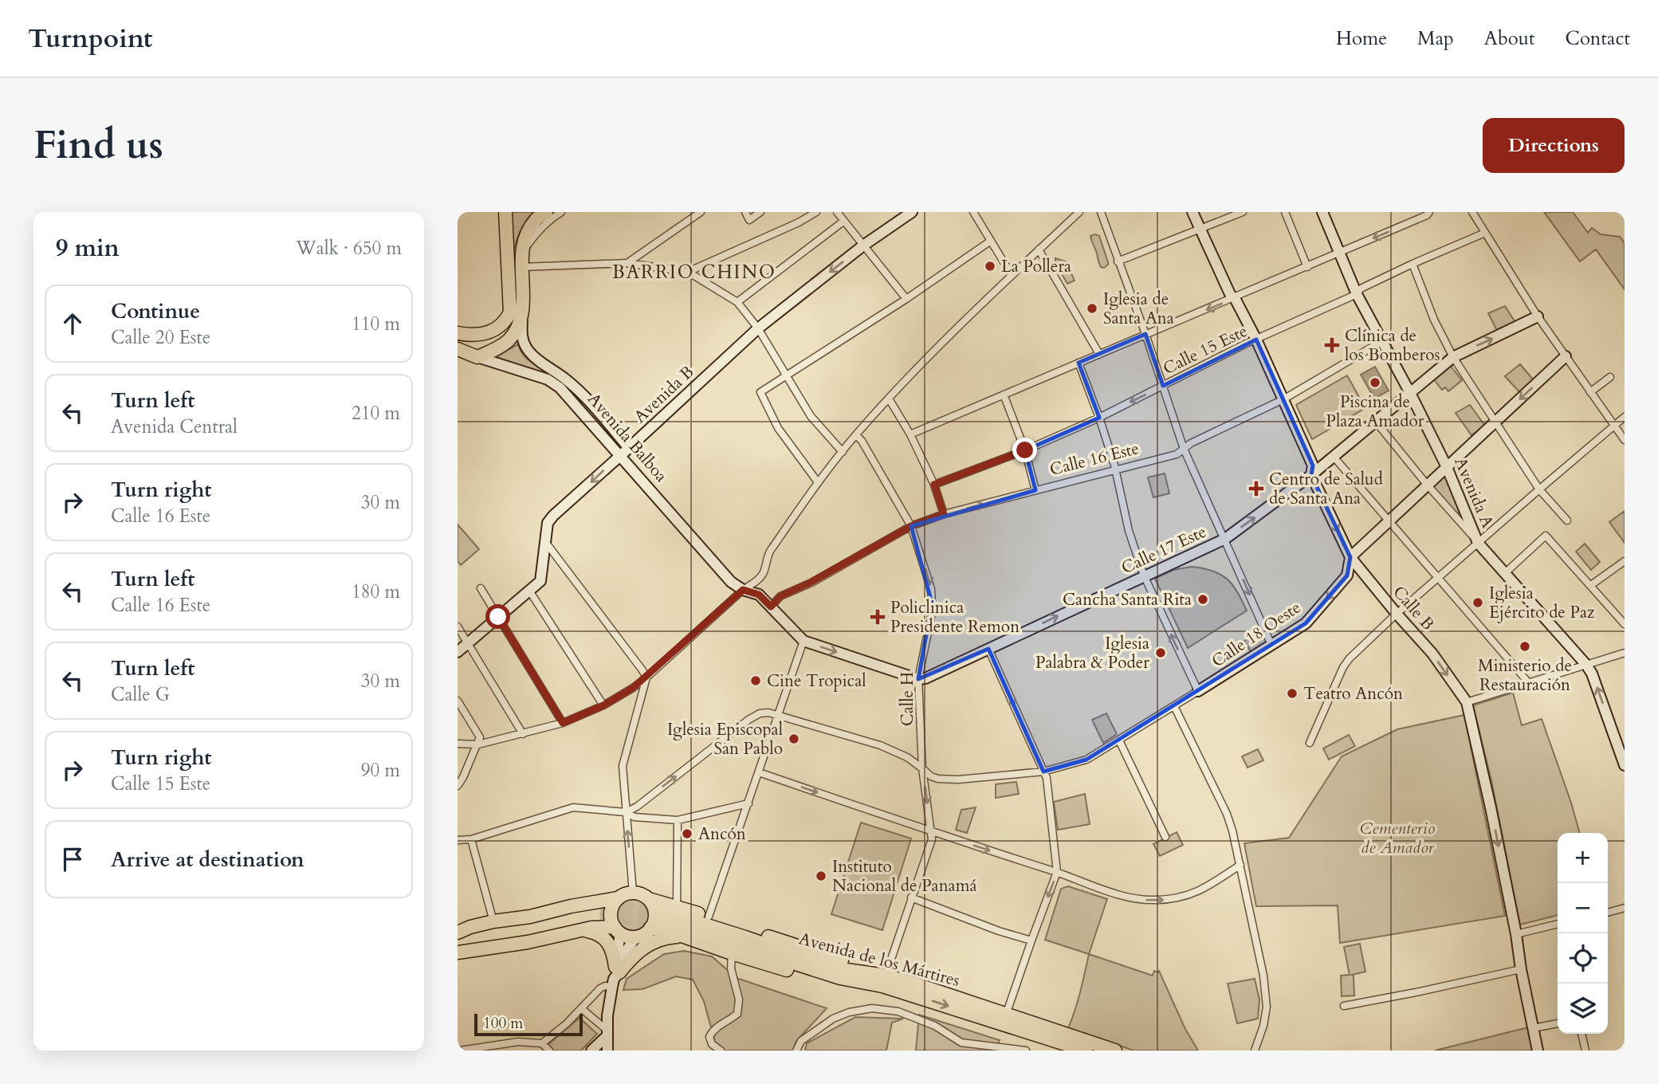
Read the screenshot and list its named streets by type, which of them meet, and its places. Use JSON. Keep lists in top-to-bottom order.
{
  "streets": {
    "highway": ["Avenida Balboa", "Avenida de los Mártires"],
    "street": [
      "Calle 15 Este",
      "Avenida B",
      "Calle 16 Este",
      "Avenida A",
      "Calle 17 Este",
      "Calle B",
      "Calle 18 Oeste",
      "Calle H"
    ]
  },
  "crossings": [
    ["Calle 15 Este", "Avenida A"],
    ["Calle 15 Este", "Calle B"],
    ["Avenida B", "Avenida Balboa"],
    ["Calle 16 Este", "Avenida A"],
    ["Calle 16 Este", "Calle B"],
    ["Calle 16 Este", "Calle H"],
    ["Avenida A", "Calle 17 Este"],
    ["Avenida A", "Calle 18 Oeste"],
    ["Calle 17 Este", "Calle B"],
    ["Calle 17 Este", "Calle H"],
    ["Calle B", "Calle 18 Oeste"],
    ["Calle 18 Oeste", "Calle H"],
    ["Calle H", "Avenida de los Mártires"]
  ],
  "one_way": ["Calle 17 Este", "Calle H"],
  "districts": ["BARRIO CHINO"],
  "parks": ["Cementerio de Amador"],
  "places": {
    "other": [
      "La Pollera",
      "Iglesia de Santa Ana",
      "Piscina de Plaza Amador",
      "Cancha Santa Rita",
      "Iglesia Ejército de Paz",
      "Ministerio de Restauración",
      "Iglesia Palabra & Poder",
      "Cine Tropical",
      "Teatro Ancón",
      "Iglesia Episcopal San Pablo",
      "Ancón",
      "Instituto Nacional de Panamá"
    ],
    "health": ["Clínica de los Bomberos", "Centro de Salud de Santa Ana", "Policlinica Presidente Remon"]
  },
  "scale_bar": "100 m",
  "page": {
    "header": "Turnpoint",
    "nav": [
      "Home",
      "Map",
      "About",
      "Contact"
    ],
    "buttons": "Directions",
    "title": "Find us",
    "heading": ["9 min", "Walk · 650 m"],
    "list": [
      ["Continue", "Calle 20 Este", "110 m"],
      ["Turn left", "Avenida Central", "210 m"],
      ["Turn right", "Calle 16 Este", "30 m"],
      ["Turn left", "Calle 16 Este", "180 m"],
      ["Turn left", "Calle G", "30 m"],
      ["Turn right", "Calle 15 Este", "90 m"],
      "Arrive at destination"
    ],
    "map_buttons": ["+", "−"],
    "scale": "100 m"
  }
}
